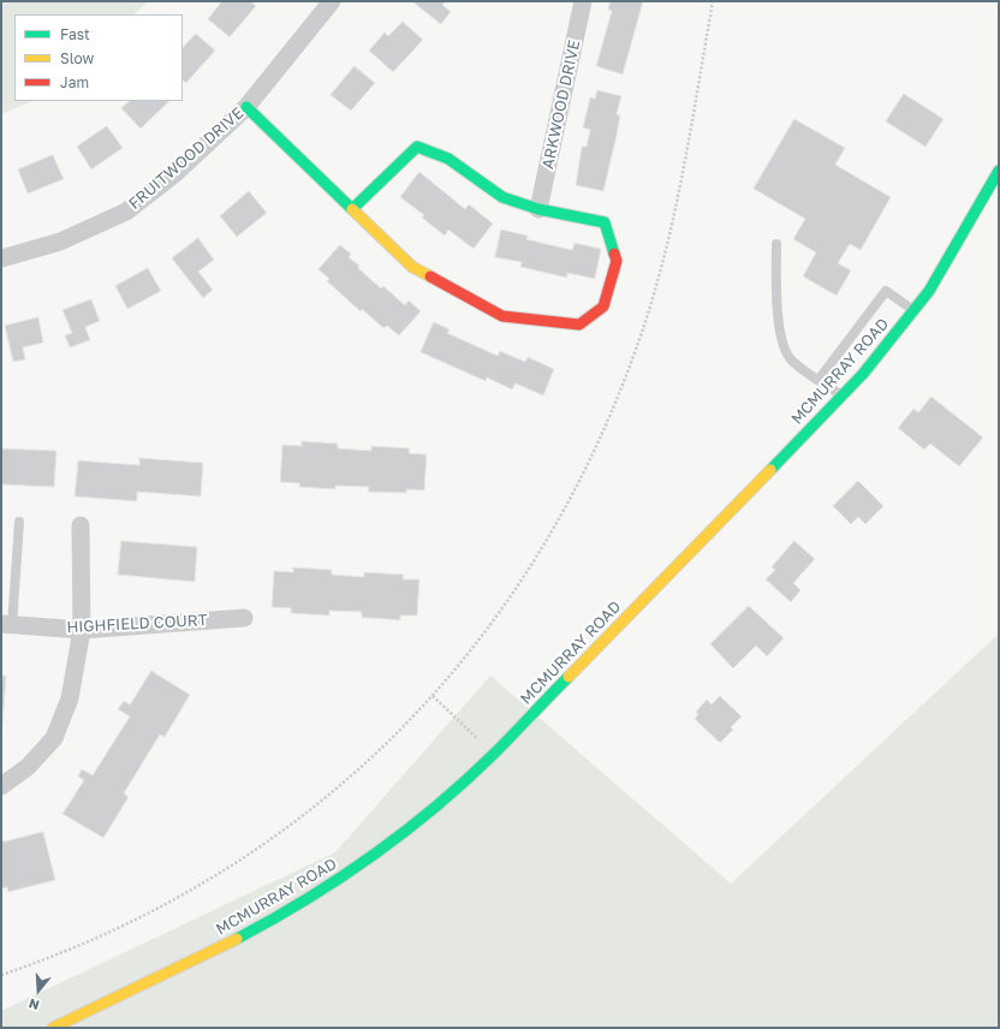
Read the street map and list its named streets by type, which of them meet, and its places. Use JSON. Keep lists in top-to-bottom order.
{
  "streets": {
    "street": [
      "ARKWOOD DRIVE",
      "FRUITWOOD DRIVE",
      "MCMURRAY ROAD",
      "HIGHFIELD COURT"
    ]
  },
  "legend": ["Fast", "Slow", "Jam"],
  "north": "bottom"
}
